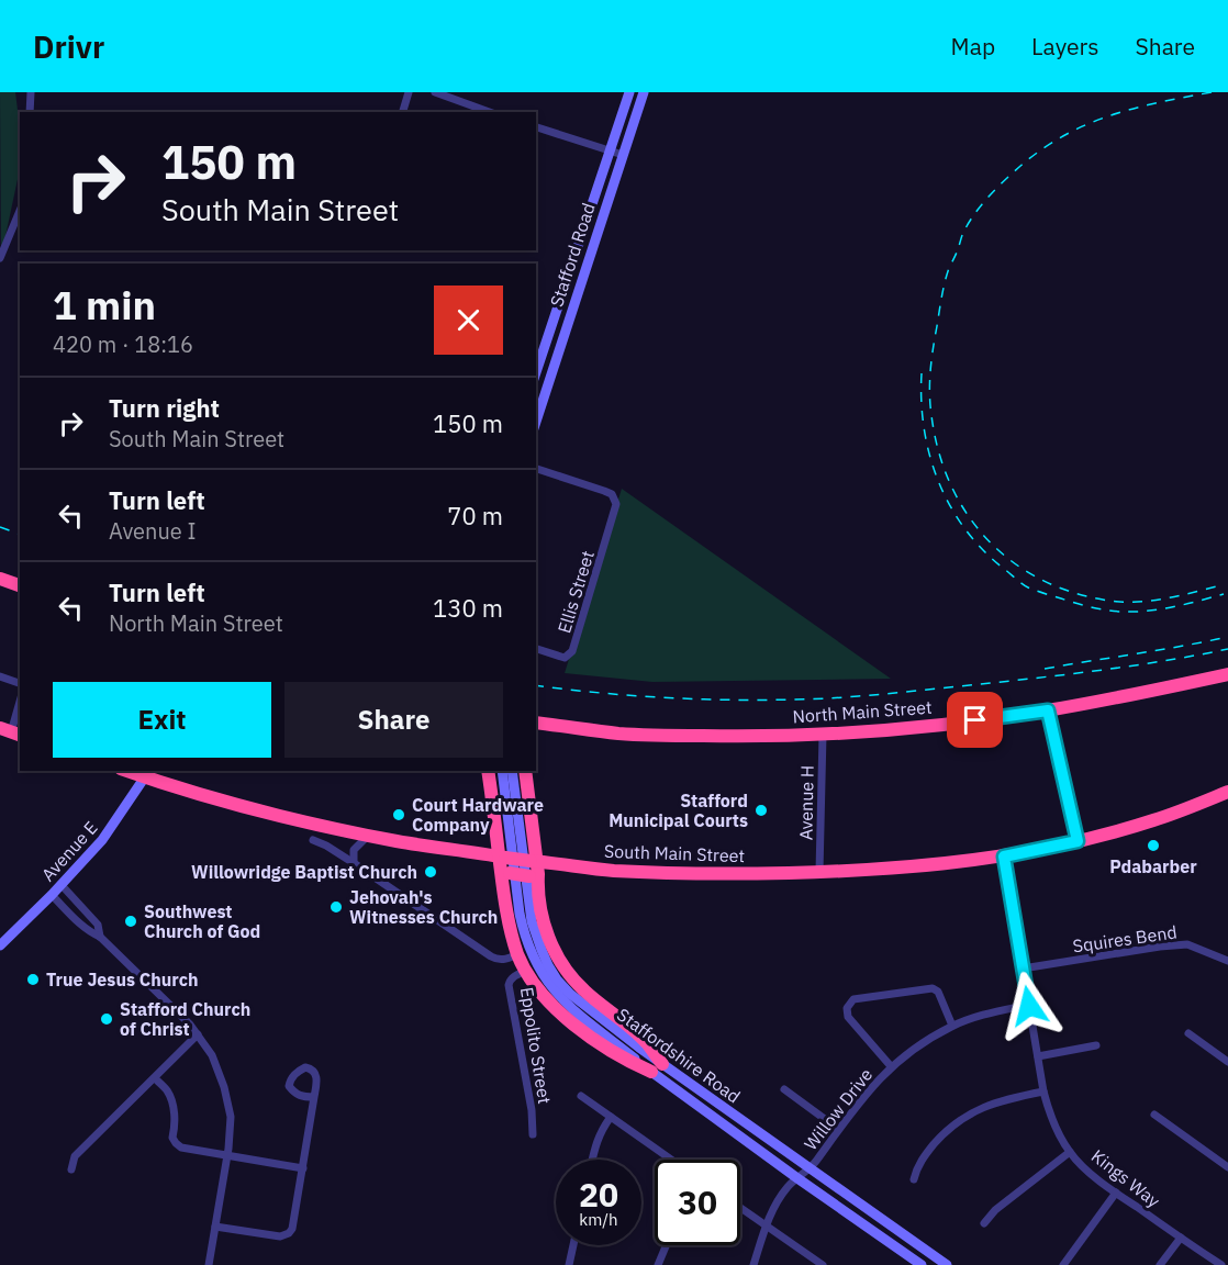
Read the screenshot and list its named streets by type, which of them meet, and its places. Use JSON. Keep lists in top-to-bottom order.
{
  "streets": {
    "highway": ["North Main Street", "South Main Street"],
    "main road": ["Stafford Road", "Avenue E", "Staffordshire Road"],
    "street": [
      "Ellis Street",
      "Avenue H",
      "Squires Bend",
      "Eppolito Street",
      "Willow Drive",
      "Kings Way"
    ]
  },
  "crossings": [
    ["North Main Street", "Avenue H"],
    ["Avenue H", "South Main Street"],
    ["Avenue E", "South Main Street"],
    ["South Main Street", "Kings Way"],
    ["Squires Bend", "Kings Way"],
    ["Staffordshire Road", "Willow Drive"],
    ["Willow Drive", "Kings Way"]
  ],
  "places": [
    "Stafford Municipal Courts",
    "Court Hardware Company",
    "Pdabarber",
    "Willowridge Baptist Church",
    "Jehovah's Witnesses Church",
    "Southwest Church of God",
    "True Jesus Church",
    "Stafford Church of Christ"
  ],
  "page": {
    "header": "Drivr",
    "nav": ["Map", "Layers", "Share"],
    "turn": ["150 m", "South Main Street"],
    "heading": ["1 min", "420 m · 18:16"],
    "list": [
      {
        "name": "Turn right",
        "note": "South Main Street",
        "value": "150 m"
      },
      {
        "name": "Turn left",
        "note": "Avenue I",
        "value": "70 m"
      },
      {
        "name": "Turn left",
        "note": "North Main Street",
        "value": "130 m"
      }
    ],
    "buttons": ["Exit", "Share"],
    "speed": "20 km/h",
    "limit": "30"
  }
}
